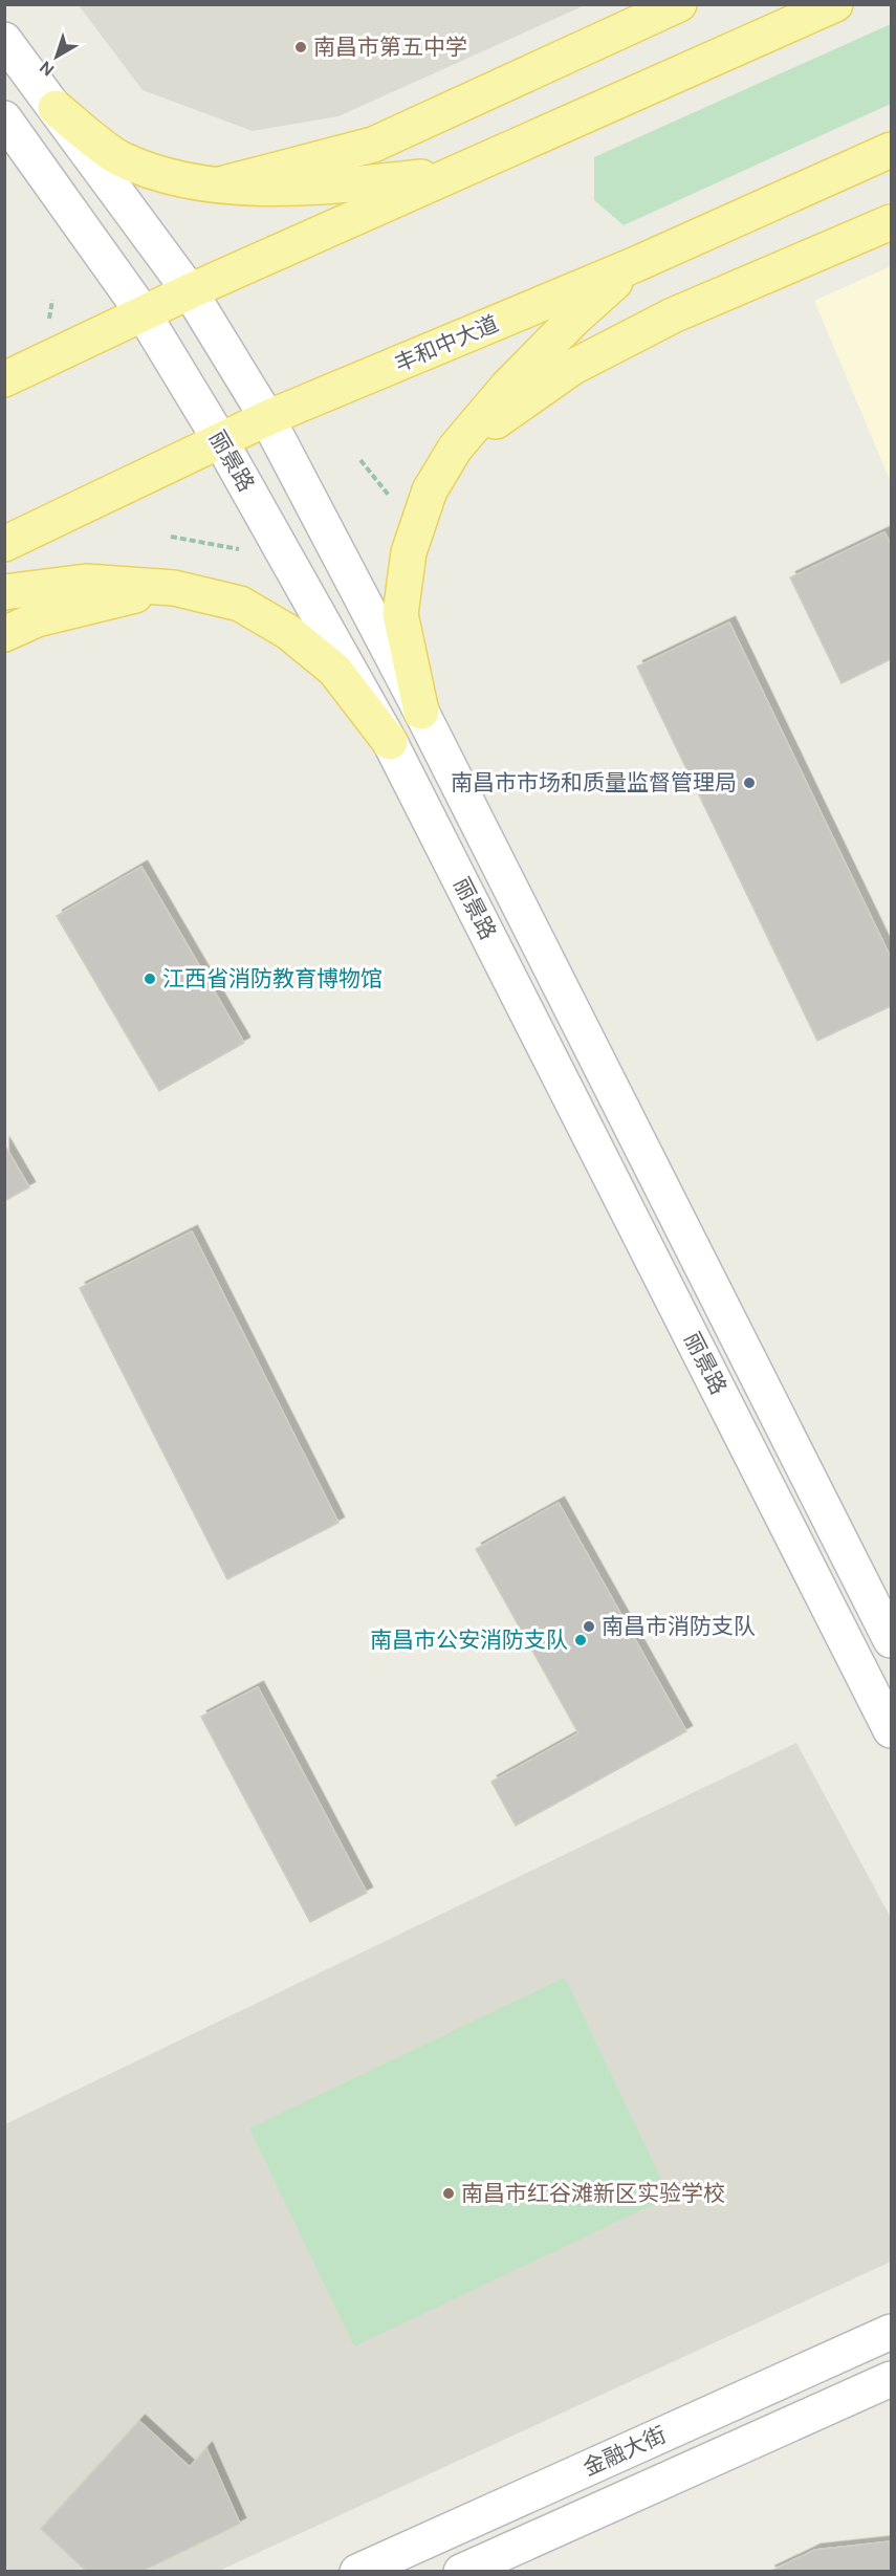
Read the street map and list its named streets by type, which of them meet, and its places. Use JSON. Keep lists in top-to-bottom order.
{
  "streets": {
    "main road": ["丰和中大道"],
    "street": ["丽景路", "金融大街"]
  },
  "crossings": [
    ["丰和中大道", "丽景路"]
  ],
  "places": [
    "南昌市第五中学",
    "南昌市市场和质量监督管理局",
    "江西省消防教育博物馆",
    "南昌市消防支队",
    "南昌市公安消防支队",
    "南昌市红谷滩新区实验学校"
  ],
  "north": "bottom left"
}
